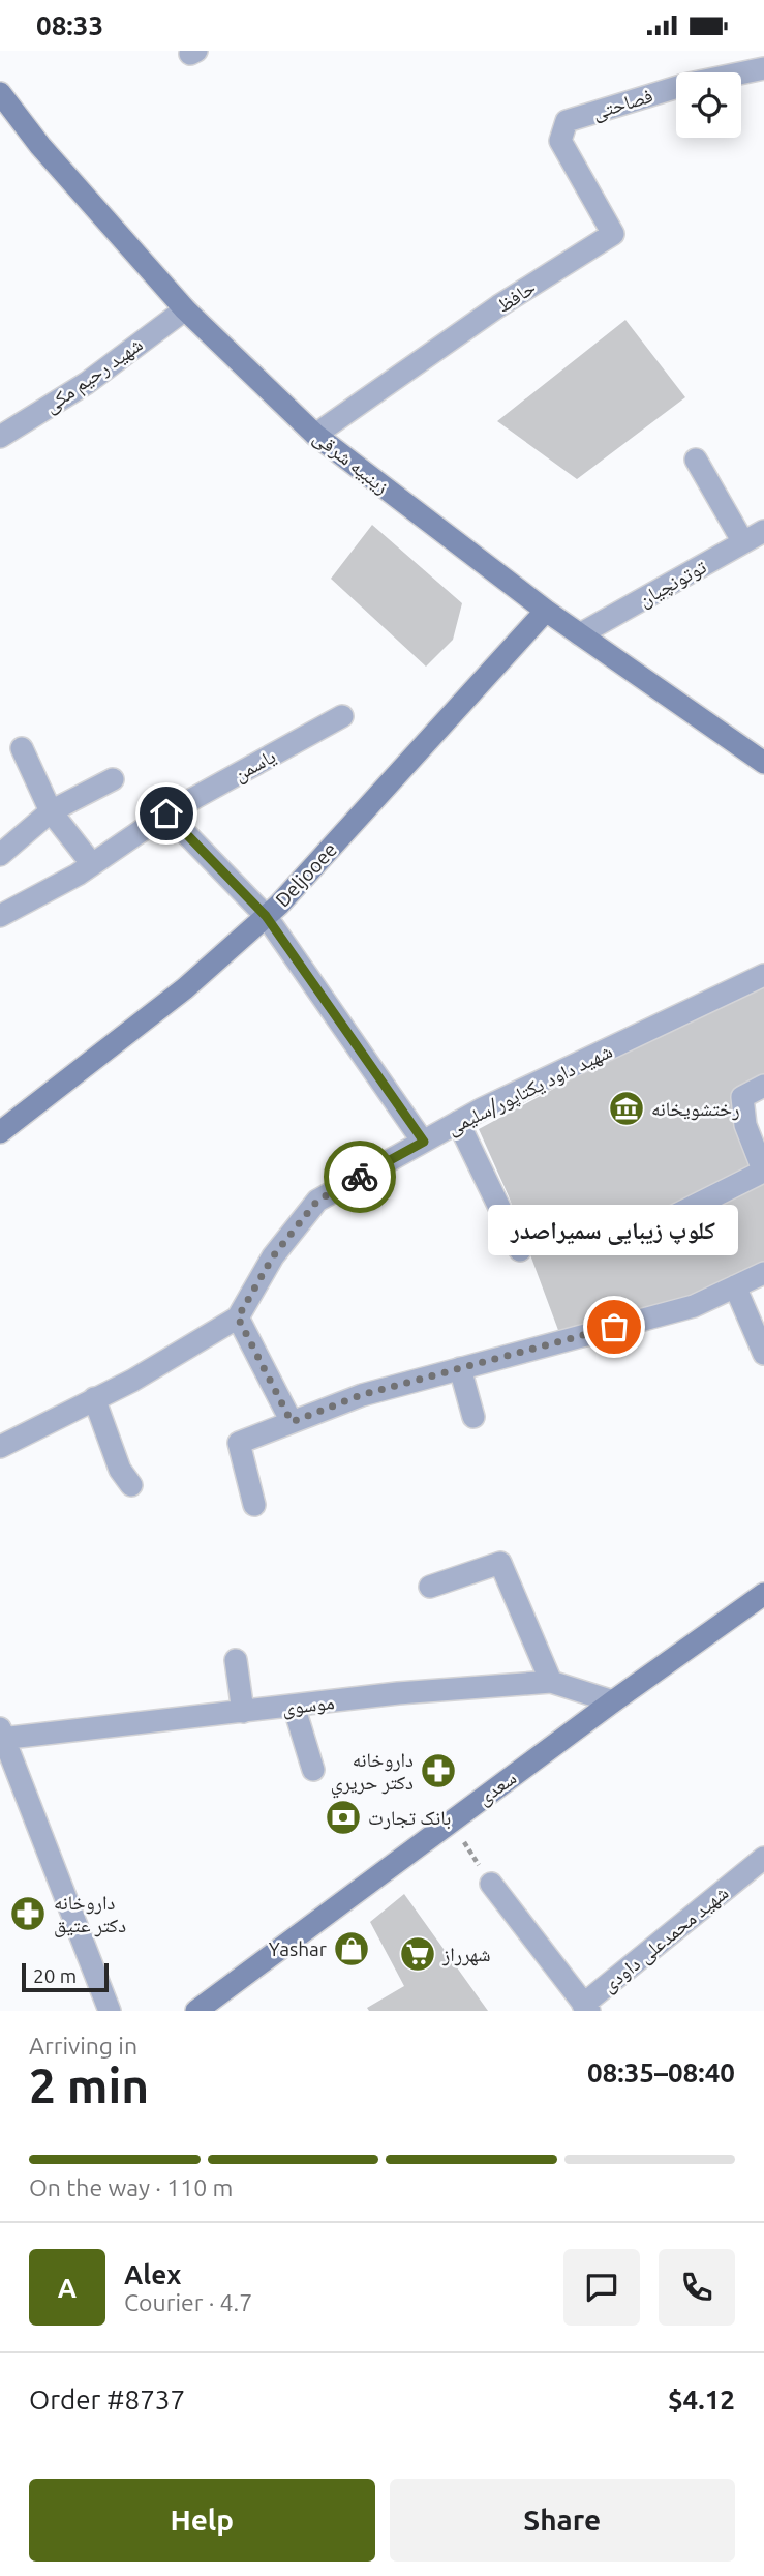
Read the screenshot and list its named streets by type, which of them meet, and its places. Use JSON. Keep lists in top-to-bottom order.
{
  "streets": {
    "main road": ["زینبیه شرقی", "Deljooee", "سعدی"],
    "street": [
      "فصاحتی",
      "حافظ",
      "شهید رحیم مکی",
      "توتونچیان",
      "یاسمن",
      "شهید داود یکتاپور/سلیمی",
      "موسوی",
      "شهید محمدعلی داودی"
    ]
  },
  "crossings": [
    ["فصاحتی", "حافظ"],
    ["حافظ", "زینبیه شرقی"],
    ["شهید رحیم مکی", "زینبیه شرقی"],
    ["زینبیه شرقی", "توتونچیان"],
    ["زینبیه شرقی", "Deljooee"],
    ["موسوی", "سعدی"]
  ],
  "places": {
    "museum": ["رختشویخانه"],
    "other": ["کلوپ زیبایی سمیراصدر"],
    "pharmacy": ["داروخانه دكتر حريري", "داروخانه دکتر عتیق"],
    "bank": ["بانک تجارت"],
    "shop": ["Yashar"],
    "supermarket": ["شهرراز"]
  },
  "scale_bar": "20 m",
  "page": {
    "status": "08:33",
    "bubble": "کلوپ زیبایی سمیراصدر",
    "scale": "20 m",
    "heading": ["2 min", "Arriving in", "08:35–08:40"],
    "panel": [
      "Alex",
      "Courier · 4.7",
      "Order #8737",
      "$4.12"
    ],
    "bar": "On the way · 110 m",
    "round": "A",
    "buttons": ["Help", "Share"]
  }
}
